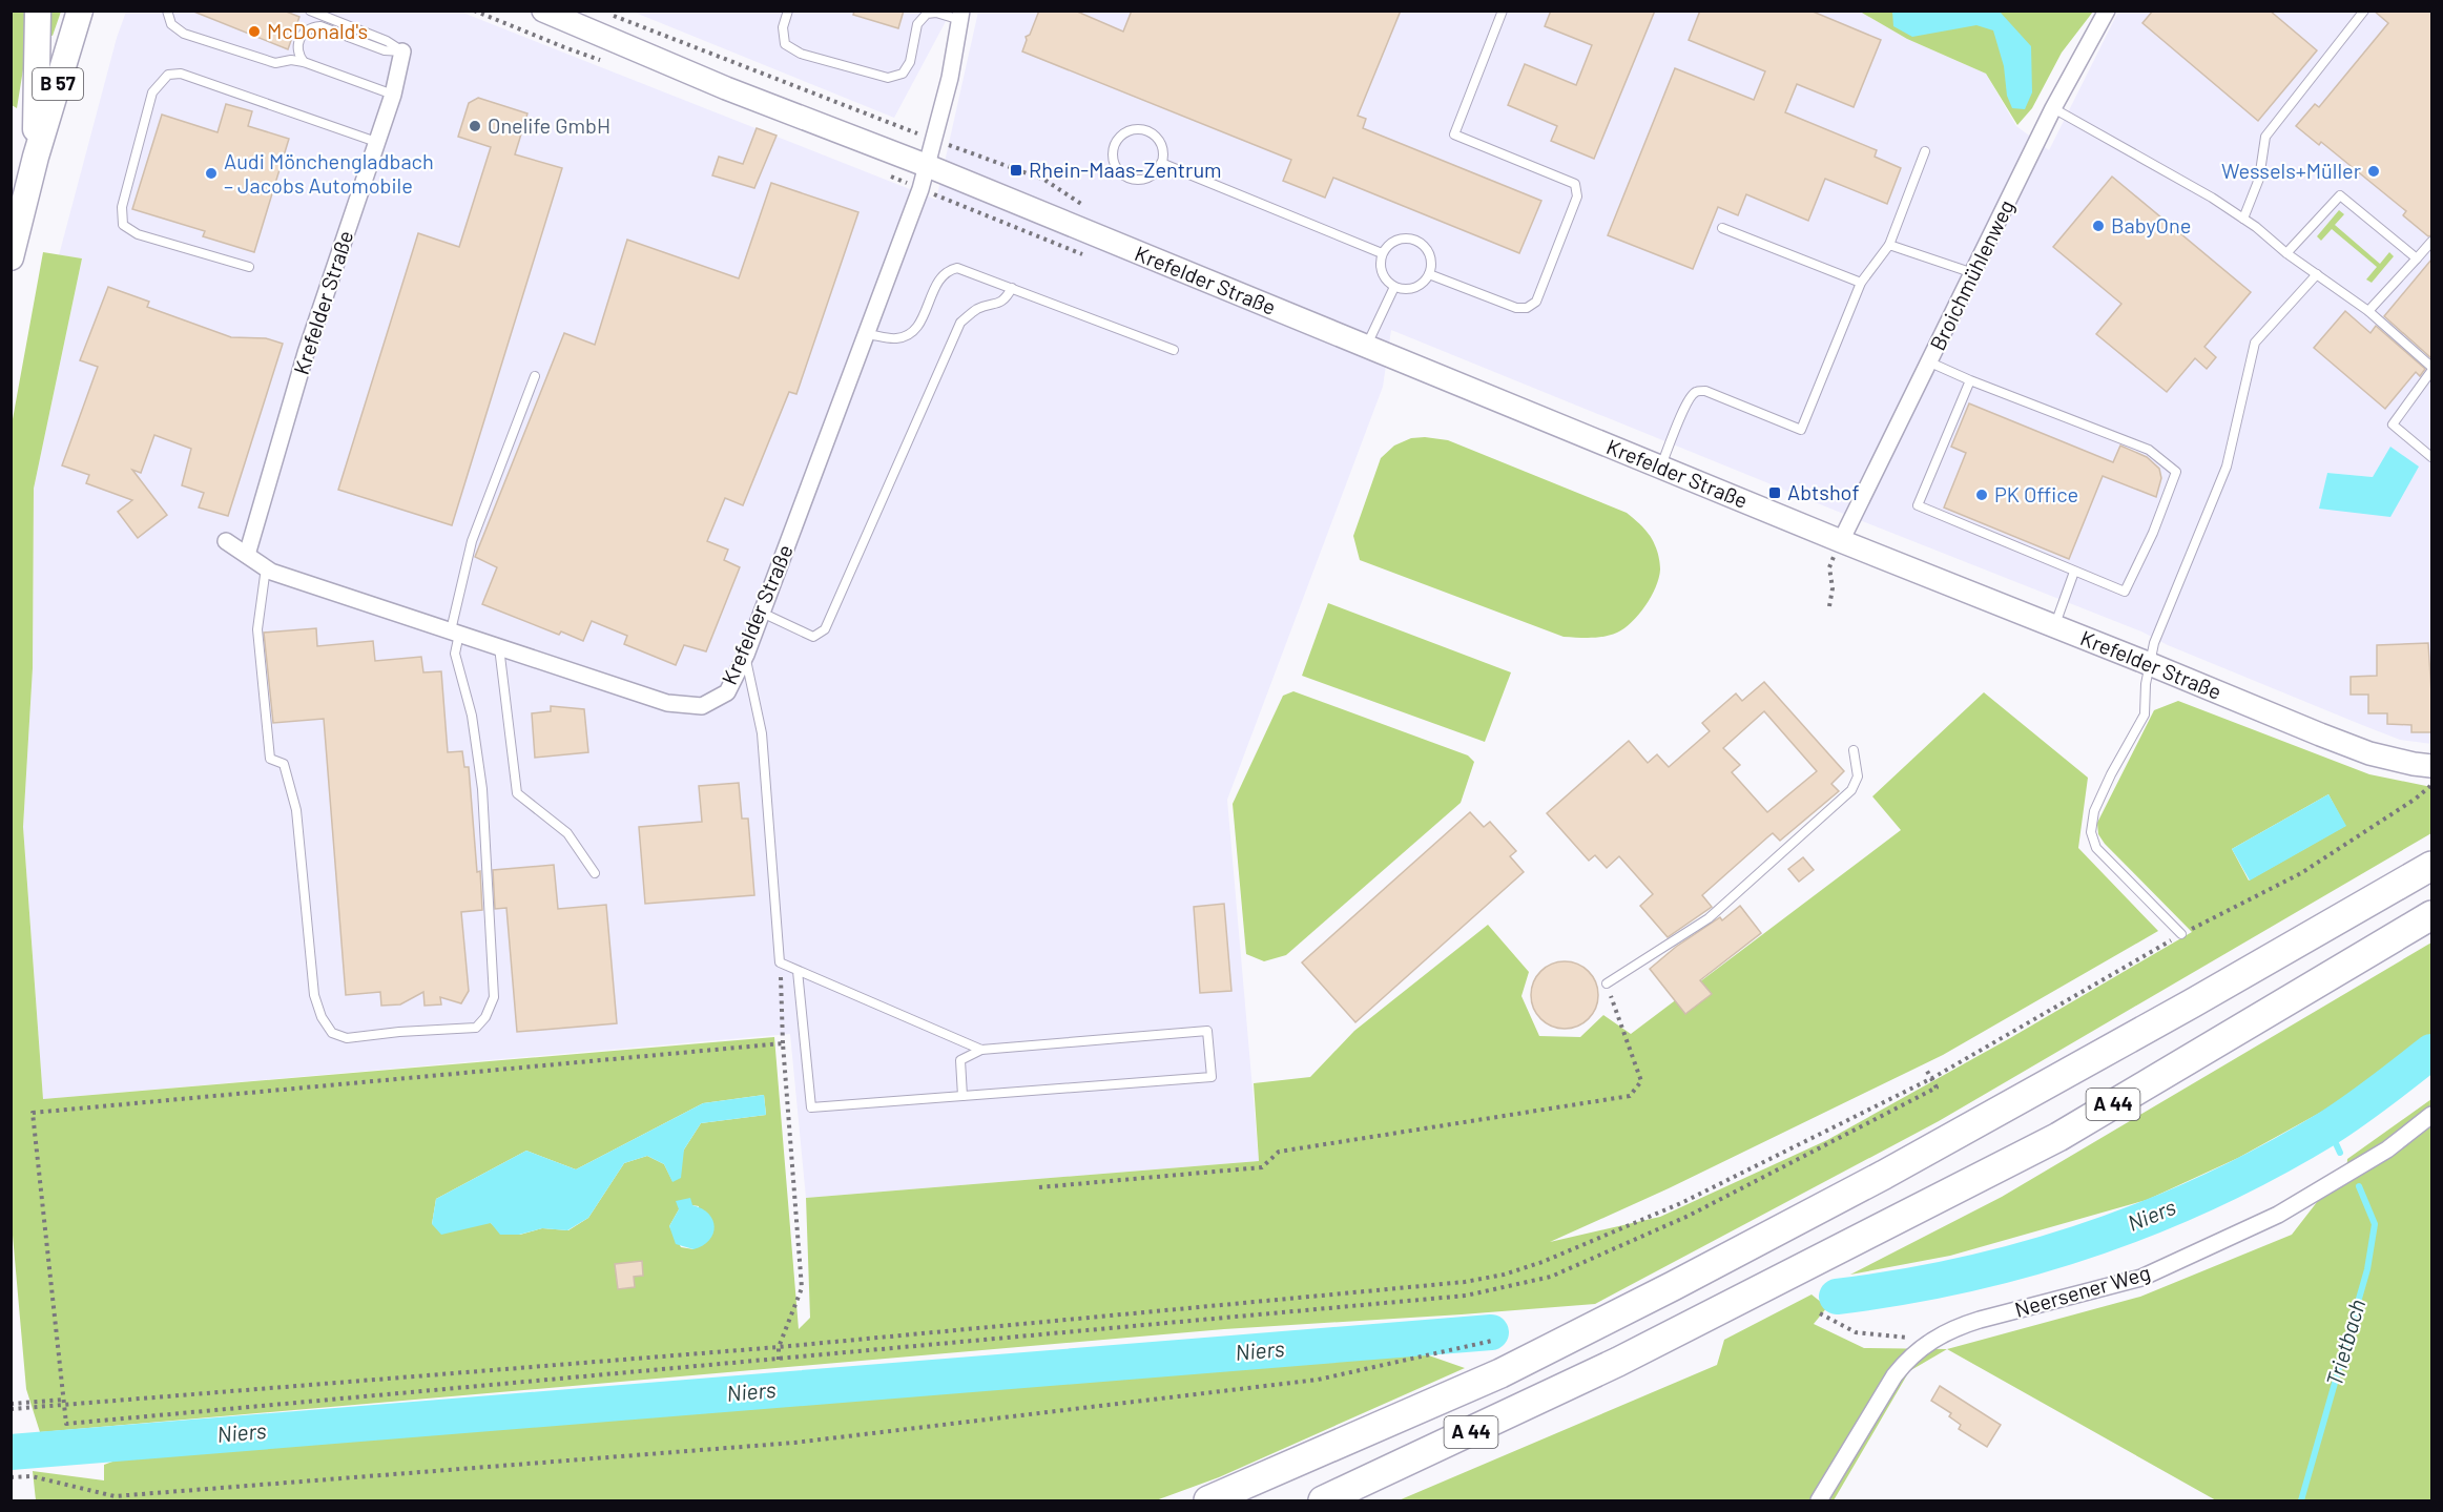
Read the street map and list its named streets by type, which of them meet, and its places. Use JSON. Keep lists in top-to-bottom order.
{
  "streets": {
    "highway": ["A 44"],
    "main road": ["B 57"],
    "street": ["Broichmühlenweg", "Krefelder Straße", "Neersener Weg"]
  },
  "crossings": [
    ["Broichmühlenweg", "Krefelder Straße"]
  ],
  "water": ["Niers", "Trietbach"],
  "places": {
    "other": [
      "McDonald's",
      "Onelife GmbH",
      "Wessels+Müller",
      "Audi Mönchengladbach – Jacobs Automobile",
      "BabyOne",
      "PK Office"
    ],
    "transit": ["Rhein-Maas-Zentrum", "Abtshof"]
  }
}
